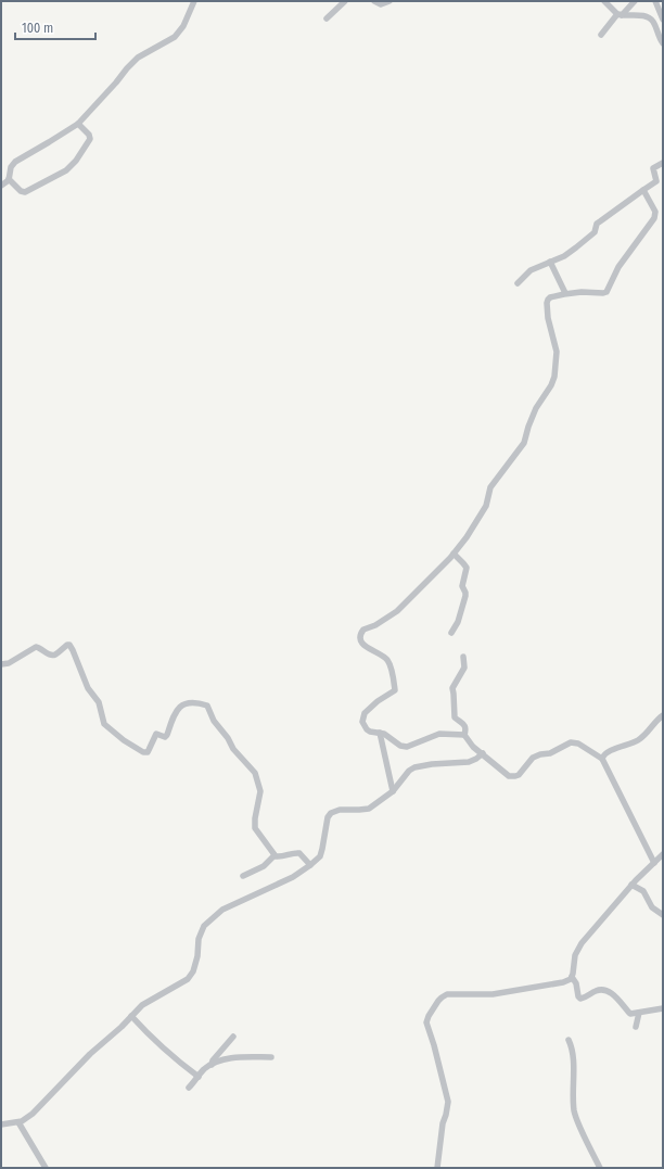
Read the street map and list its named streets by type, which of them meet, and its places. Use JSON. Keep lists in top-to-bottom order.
{
  "scale_bar": "100 m"
}
